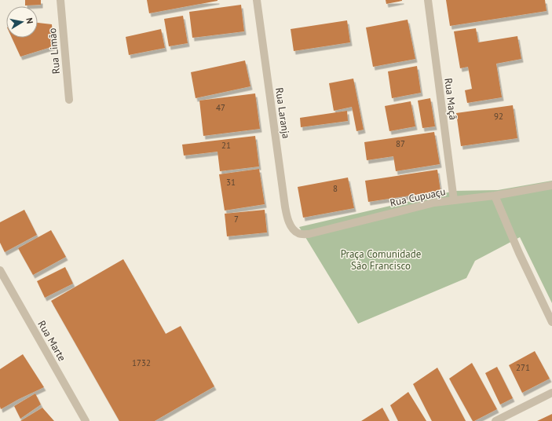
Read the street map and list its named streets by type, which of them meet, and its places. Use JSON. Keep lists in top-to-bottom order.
{
  "streets": {
    "street": [
      "Rua Limão",
      "Rua Maçã",
      "Rua Laranja",
      "Rua Cupuaçu",
      "Rua Marte"
    ]
  },
  "crossings": [
    ["Rua Maçã", "Rua Cupuaçu"],
    ["Rua Laranja", "Rua Cupuaçu"]
  ],
  "parks": ["Praça Comunidade São Francisco"],
  "house_numbers": [
    "47",
    "92",
    "87",
    "21",
    "31",
    "8",
    "7",
    "1732",
    "271"
  ],
  "north": "right"
}
